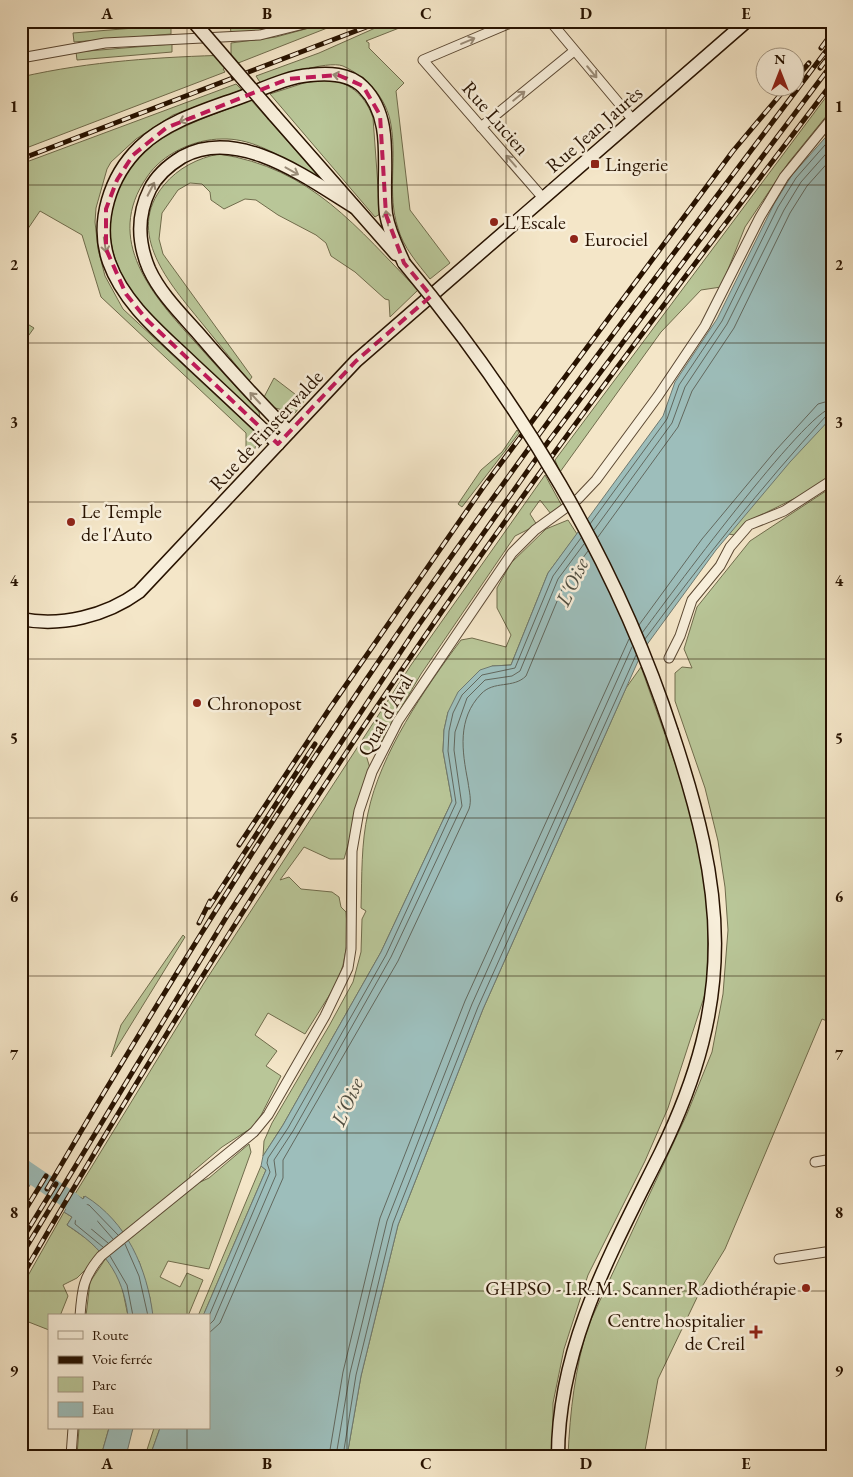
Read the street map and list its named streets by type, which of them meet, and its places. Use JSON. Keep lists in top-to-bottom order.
{
  "streets": {
    "main road": ["Rue Jean Jaurès", "Rue de Finsterwalde"],
    "street": ["Rue Lucien", "Quai d'Aval"]
  },
  "crossings": [
    ["Rue Lucien", "Rue Jean Jaurès"],
    ["Rue Jean Jaurès", "Rue de Finsterwalde"]
  ],
  "water": ["L'Oise"],
  "places": {
    "transit": ["Lingerie"],
    "other": [
      "L'Escale",
      "Eurociel",
      "Le Temple de l'Auto",
      "Chronopost",
      "GHPSO - I.R.M. Scanner Radiothérapie"
    ],
    "health": ["Centre hospitalier de Creil"]
  },
  "legend": [
    "Route",
    "Voie ferrée",
    "Parc",
    "Eau"
  ],
  "north": "top",
  "grid": {
    "columns": [
      "A",
      "B",
      "C",
      "D",
      "E"
    ],
    "rows": [
      "1",
      "2",
      "3",
      "4",
      "5",
      "6",
      "7",
      "8",
      "9"
    ]
  }
}
